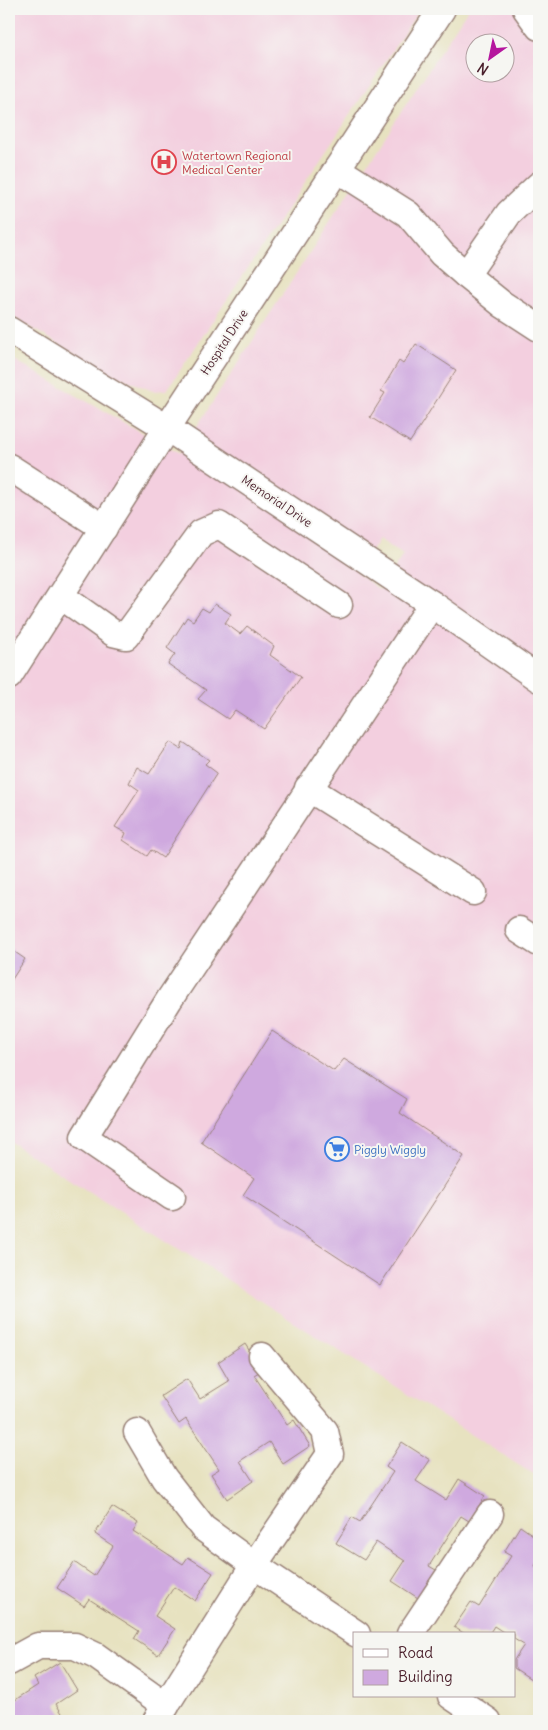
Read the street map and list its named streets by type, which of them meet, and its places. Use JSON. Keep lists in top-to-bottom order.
{
  "streets": {
    "street": ["Hospital Drive", "Memorial Drive"]
  },
  "crossings": [
    ["Hospital Drive", "Memorial Drive"]
  ],
  "places": {
    "hospital": ["Watertown Regional Medical Center"],
    "supermarket": ["Piggly Wiggly"]
  },
  "legend": ["Road", "Building"],
  "north": "bottom left"
}
